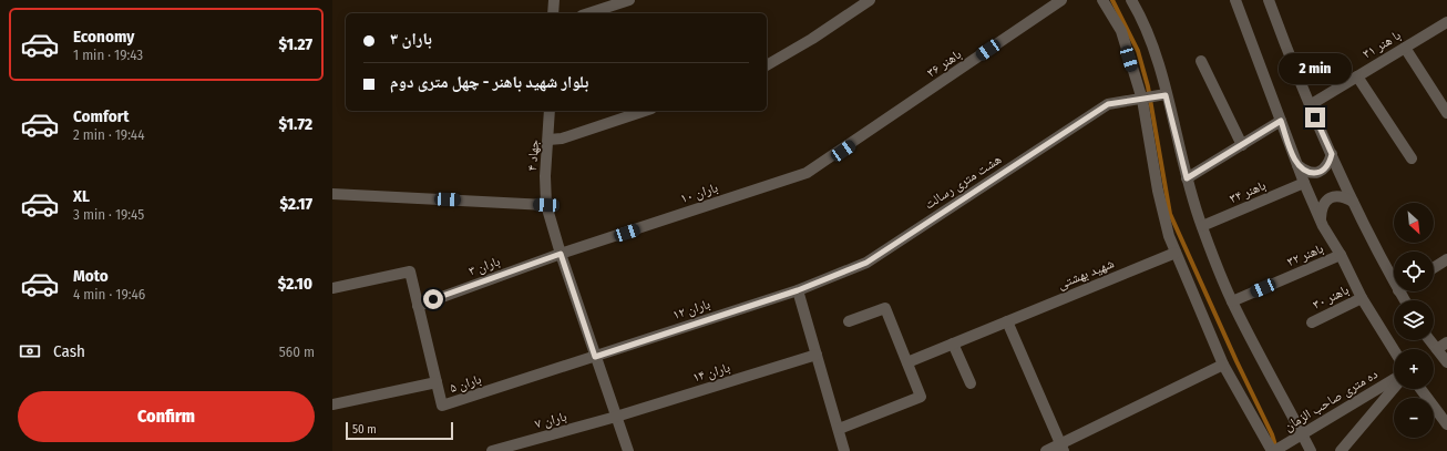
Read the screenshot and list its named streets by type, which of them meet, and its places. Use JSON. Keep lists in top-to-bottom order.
{
  "streets": {
    "street": [
      "با هنر ۳۱",
      "باهنر ۳۶",
      "جهاد ۴",
      "هشت متری رسالت",
      "باهنر ۳۴",
      "باران ۱۰",
      "باهنر ۳۲",
      "باران ۳",
      "شهید بهشتی",
      "باهنر ۳۰",
      "باران ۱۲",
      "باران ۱۴",
      "باران ۵",
      "ده متری صاحب الزمان",
      "باران ۷"
    ]
  },
  "crossings": [
    ["باهنر ۳۶", "باران ۱۰"],
    ["جهاد ۴", "باران ۱۰"],
    ["جهاد ۴", "باران ۳"],
    ["جهاد ۴", "باران ۱۲"],
    ["جهاد ۴", "باران ۱۴"],
    ["جهاد ۴", "باران ۵"],
    ["جهاد ۴", "باران ۷"],
    ["هشت متری رسالت", "باران ۱۲"],
    ["باران ۱۰", "باران ۳"],
    ["باران ۳", "باران ۵"],
    ["باران ۱۲", "باران ۵"],
    ["باران ۱۴", "باران ۷"]
  ],
  "scale_bar": "50 m",
  "north": "bottom right",
  "page": {
    "list": [
      {
        "name": "Economy",
        "note": "1 min · 19:43",
        "value": "$1.27"
      },
      {
        "name": "Comfort",
        "note": "2 min · 19:44",
        "value": "$1.72"
      },
      {
        "name": "XL",
        "note": "3 min · 19:45",
        "value": "$2.17"
      },
      {
        "name": "Moto",
        "note": "4 min · 19:46",
        "value": "$2.10"
      }
    ],
    "banner": ["باران ۳", "بلوار شهید باهنر - چهل متری دوم"],
    "bubble": "2 min",
    "map_buttons": ["+", "−"],
    "pay": ["Cash", "560 m"],
    "buttons": "Confirm",
    "scale": "50 m"
  }
}
